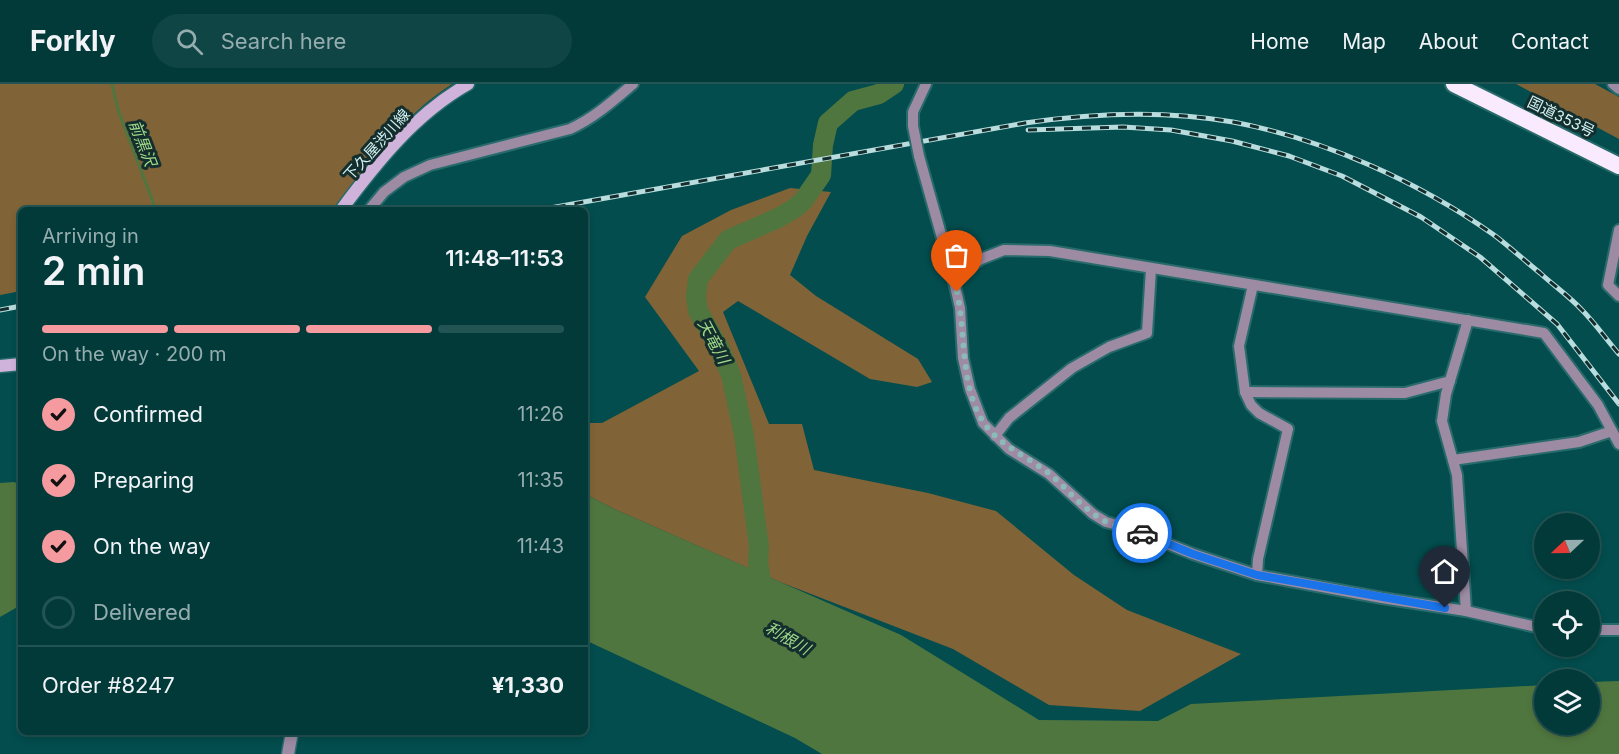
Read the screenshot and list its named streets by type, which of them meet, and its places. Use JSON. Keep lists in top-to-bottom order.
{
  "streets": {
    "highway": ["国道353号"],
    "main road": ["下久屋渋川線"]
  },
  "water": ["前黒沢", "天竜川", "利根川"],
  "north": "left",
  "page": {
    "header": "Forkly",
    "search": "Search here",
    "nav": [
      "Home",
      "Map",
      "About",
      "Contact"
    ],
    "heading": ["2 min", "Arriving in", "11:48–11:53"],
    "panel": ["Order #8247", "¥1,330"],
    "bar": "On the way · 200 m",
    "list": [
      ["Confirmed", "11:26"],
      ["Preparing", "11:35"],
      ["On the way", "11:43"],
      "Delivered"
    ]
  }
}
